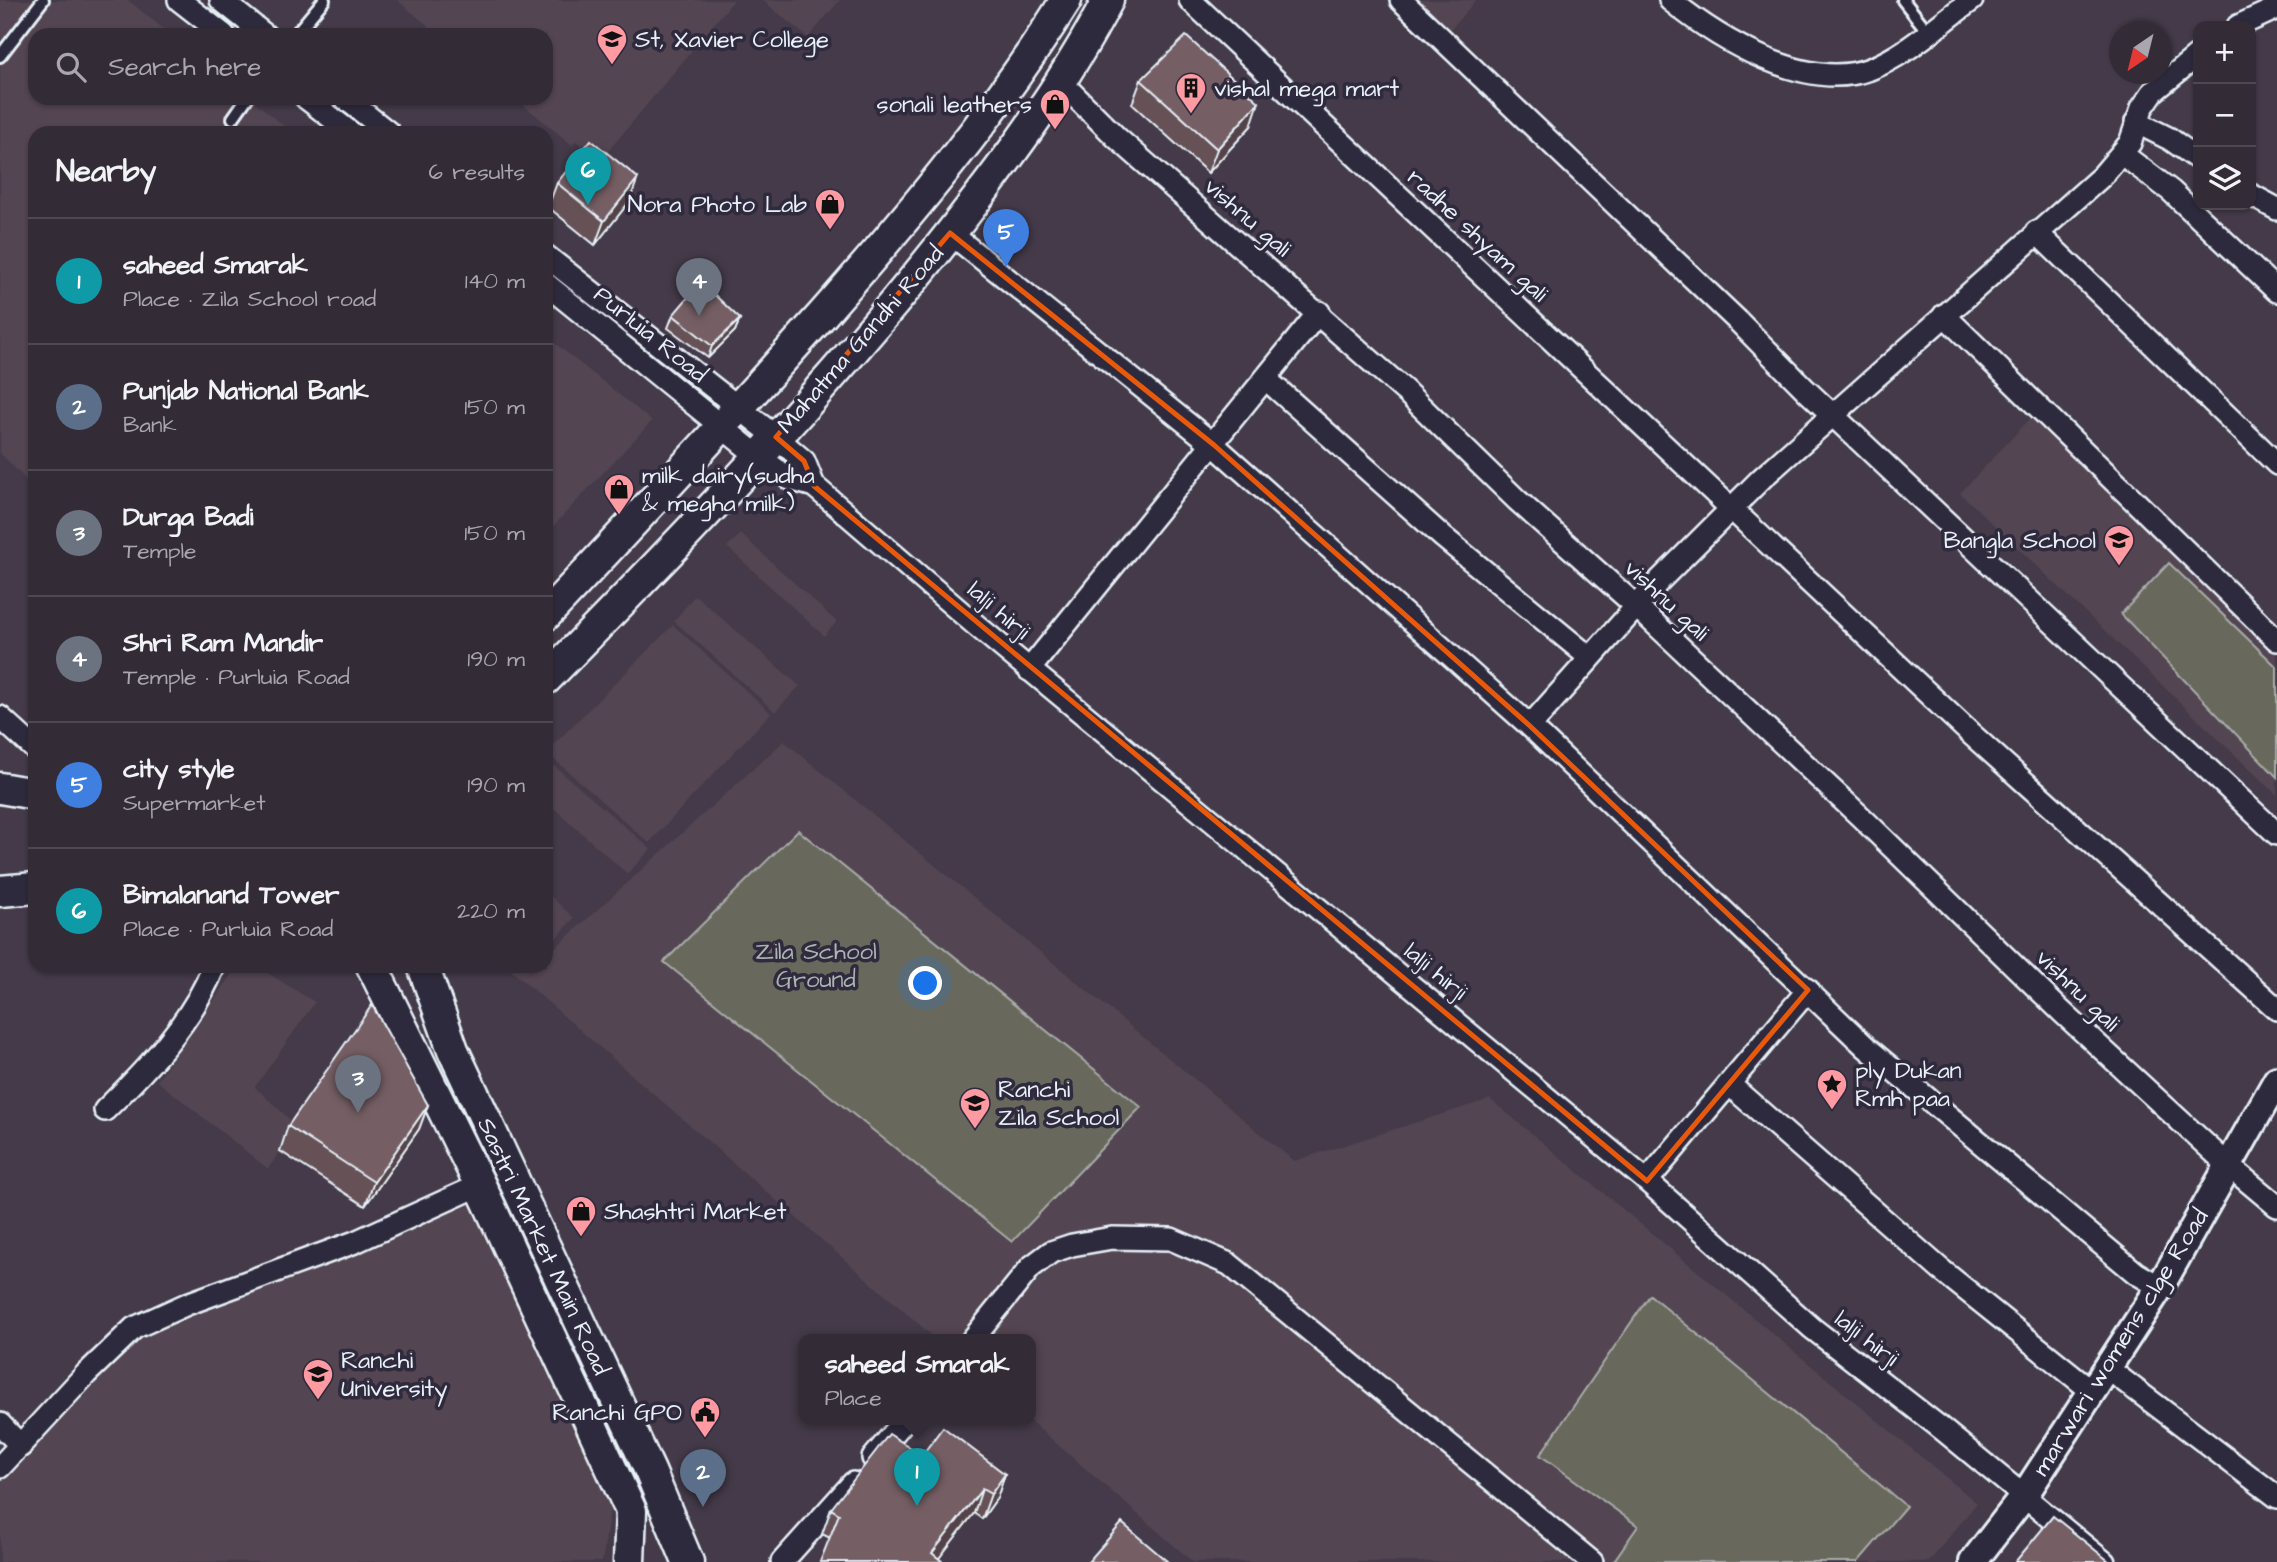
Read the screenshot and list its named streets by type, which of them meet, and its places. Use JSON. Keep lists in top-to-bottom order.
{
  "streets": {
    "main road": ["Mahatma Gandhi Road", "Sastri Market Main Road"],
    "street": [
      "vishnu gali",
      "radhe shyam gali",
      "Purluia Road",
      "lalji hirji",
      "marwari womens clge Road"
    ]
  },
  "crossings": [
    ["vishnu gali", "Mahatma Gandhi Road"],
    ["vishnu gali", "marwari womens clge Road"],
    ["Purluia Road", "Mahatma Gandhi Road"],
    ["Purluia Road", "lalji hirji"],
    ["Mahatma Gandhi Road", "lalji hirji"],
    ["lalji hirji", "marwari womens clge Road"]
  ],
  "parks": ["Zila School Ground"],
  "places": {
    "school or university": [
      "St, Xavier College",
      "Bangla School",
      "Ranchi Zila School",
      "Ranchi University"
    ],
    "building": ["vishal mega mart"],
    "shop": [
      "sonali leathers",
      "Nora Photo Lab",
      "milk dairy(sudha & megha milk)",
      "Shashtri Market"
    ],
    "place": ["ply Dukan Rmh paa"],
    "public building": ["Ranchi GPO"]
  },
  "north": "bottom left",
  "page": {
    "map_buttons": ["+", "−"],
    "search": "Search here",
    "heading": ["Nearby", "6 results"],
    "pins": [
      "6",
      "5",
      "4",
      "3",
      "1",
      "2"
    ],
    "list": [
      {
        "mark": "1",
        "name": "saheed Smarak",
        "note": "Place · Zila School road",
        "value": "140 m"
      },
      {
        "mark": "2",
        "name": "Punjab National Bank",
        "note": "Bank",
        "value": "150 m"
      },
      {
        "mark": "3",
        "name": "Durga Badi",
        "note": "Temple",
        "value": "150 m"
      },
      {
        "mark": "4",
        "name": "Shri Ram Mandir",
        "note": "Temple · Purluia Road",
        "value": "190 m"
      },
      {
        "mark": "5",
        "name": "city style",
        "note": "Supermarket",
        "value": "190 m"
      },
      {
        "mark": "6",
        "name": "Bimalanand Tower",
        "note": "Place · Purluia Road",
        "value": "220 m"
      }
    ],
    "popup": ["saheed Smarak", "Place"]
  }
}
